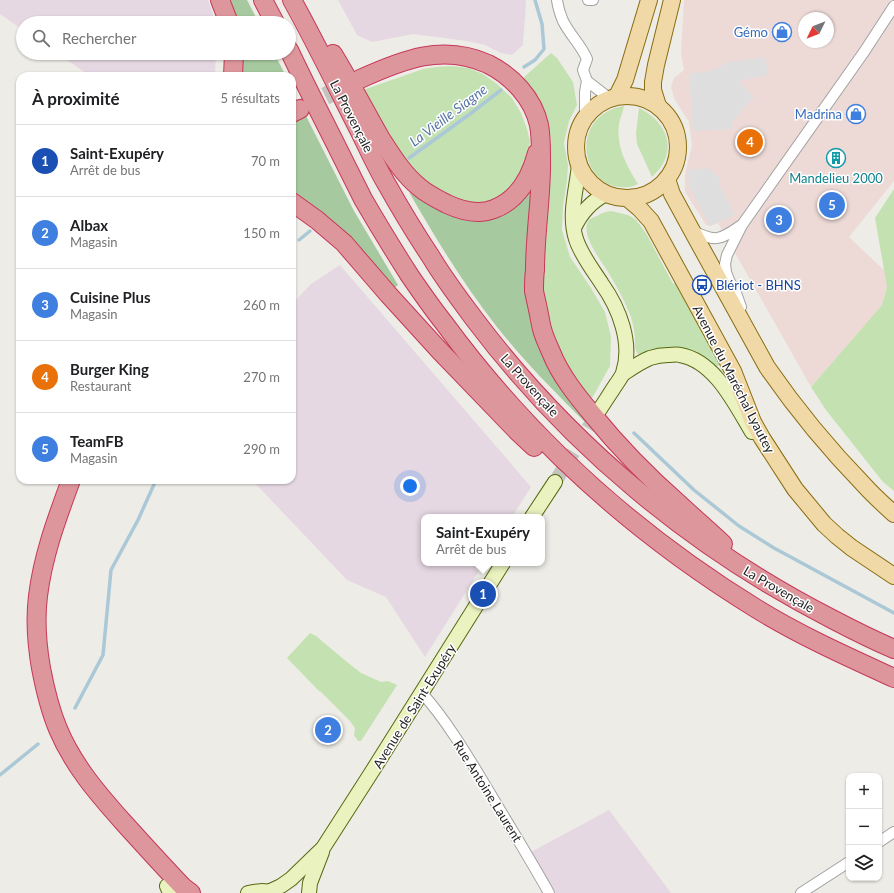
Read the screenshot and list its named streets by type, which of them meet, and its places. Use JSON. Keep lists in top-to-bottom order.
{
  "streets": {
    "highway": ["La Provençale"],
    "main road": ["Avenue du Maréchal Lyautey", "Avenue de Saint-Exupéry"],
    "street": ["Rue Antoine Laurent"]
  },
  "crossings": [
    ["Avenue de Saint-Exupéry", "Rue Antoine Laurent"]
  ],
  "water": ["La Vieille Siagne"],
  "places": {
    "shop": ["Gémo", "Madrina"],
    "building": ["Mandelieu 2000"],
    "bus stop": ["Blériot - BHNS"]
  },
  "north": "bottom left",
  "page": {
    "search": "Rechercher",
    "heading": ["À proximité", "5 résultats"],
    "list": [
      {
        "mark": "1",
        "name": "Saint-Exupéry",
        "note": "Arrêt de bus",
        "value": "70 m"
      },
      {
        "mark": "2",
        "name": "Albax",
        "note": "Magasin",
        "value": "150 m"
      },
      {
        "mark": "3",
        "name": "Cuisine Plus",
        "note": "Magasin",
        "value": "260 m"
      },
      {
        "mark": "4",
        "name": "Burger King",
        "note": "Restaurant",
        "value": "270 m"
      },
      {
        "mark": "5",
        "name": "TeamFB",
        "note": "Magasin",
        "value": "290 m"
      }
    ],
    "pins": [
      "4",
      "5",
      "3",
      "1",
      "2"
    ],
    "popup": ["Saint-Exupéry", "Arrêt de bus"],
    "map_buttons": ["+", "−"]
  }
}
